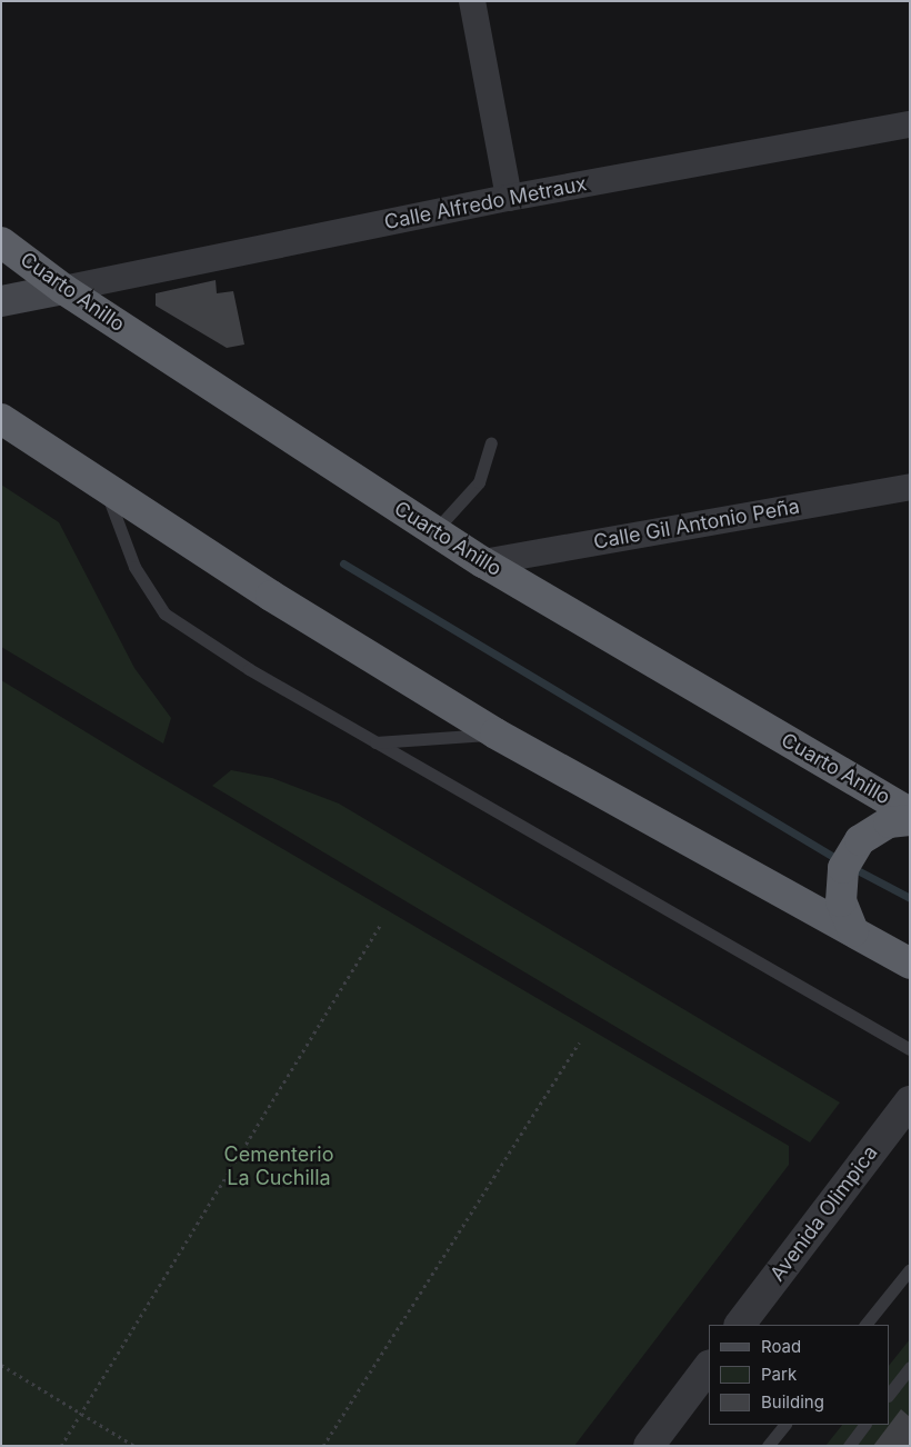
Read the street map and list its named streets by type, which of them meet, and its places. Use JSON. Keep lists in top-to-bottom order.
{
  "streets": {
    "highway": ["Cuarto Anillo"],
    "street": ["Calle Alfredo Metraux", "Calle Gil Antonio Peña", "Avenida Olimpica"]
  },
  "crossings": [
    ["Calle Alfredo Metraux", "Cuarto Anillo"],
    ["Cuarto Anillo", "Calle Gil Antonio Peña"]
  ],
  "parks": ["Cementerio La Cuchilla"],
  "legend": ["Road", "Park", "Building"]
}
